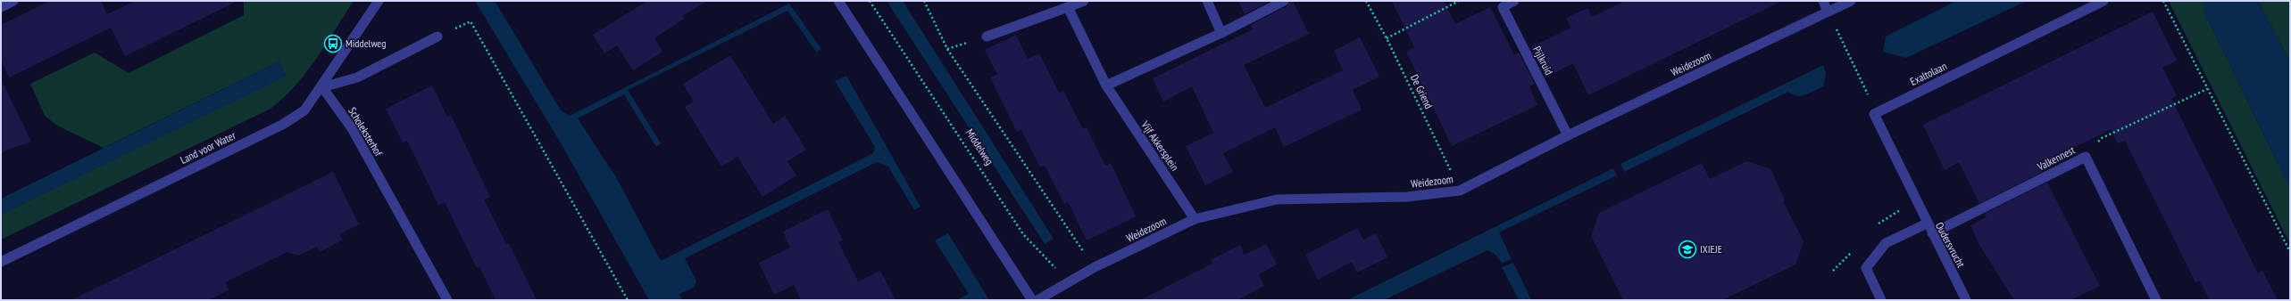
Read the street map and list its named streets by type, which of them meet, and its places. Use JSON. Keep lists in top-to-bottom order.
{
  "streets": {
    "street": [
      "Pijlkruid",
      "Weidezoom",
      "Exaltolaan",
      "Scholeksterhof",
      "Vijf Akkersplein",
      "Land voor Water",
      "Valkennest",
      "Oudersvrucht"
    ],
    "path": ["De Griend", "Middelweg"]
  },
  "crossings": [
    ["Pijlkruid", "Weidezoom"],
    ["Weidezoom", "De Griend"],
    ["Weidezoom", "Vijf Akkersplein"],
    ["Weidezoom", "Middelweg"],
    ["Scholeksterhof", "Land voor Water"],
    ["Valkennest", "Oudersvrucht"]
  ],
  "places": {
    "bus stop": ["Middelweg"],
    "school or university": ["IXIEJE"]
  }
}
